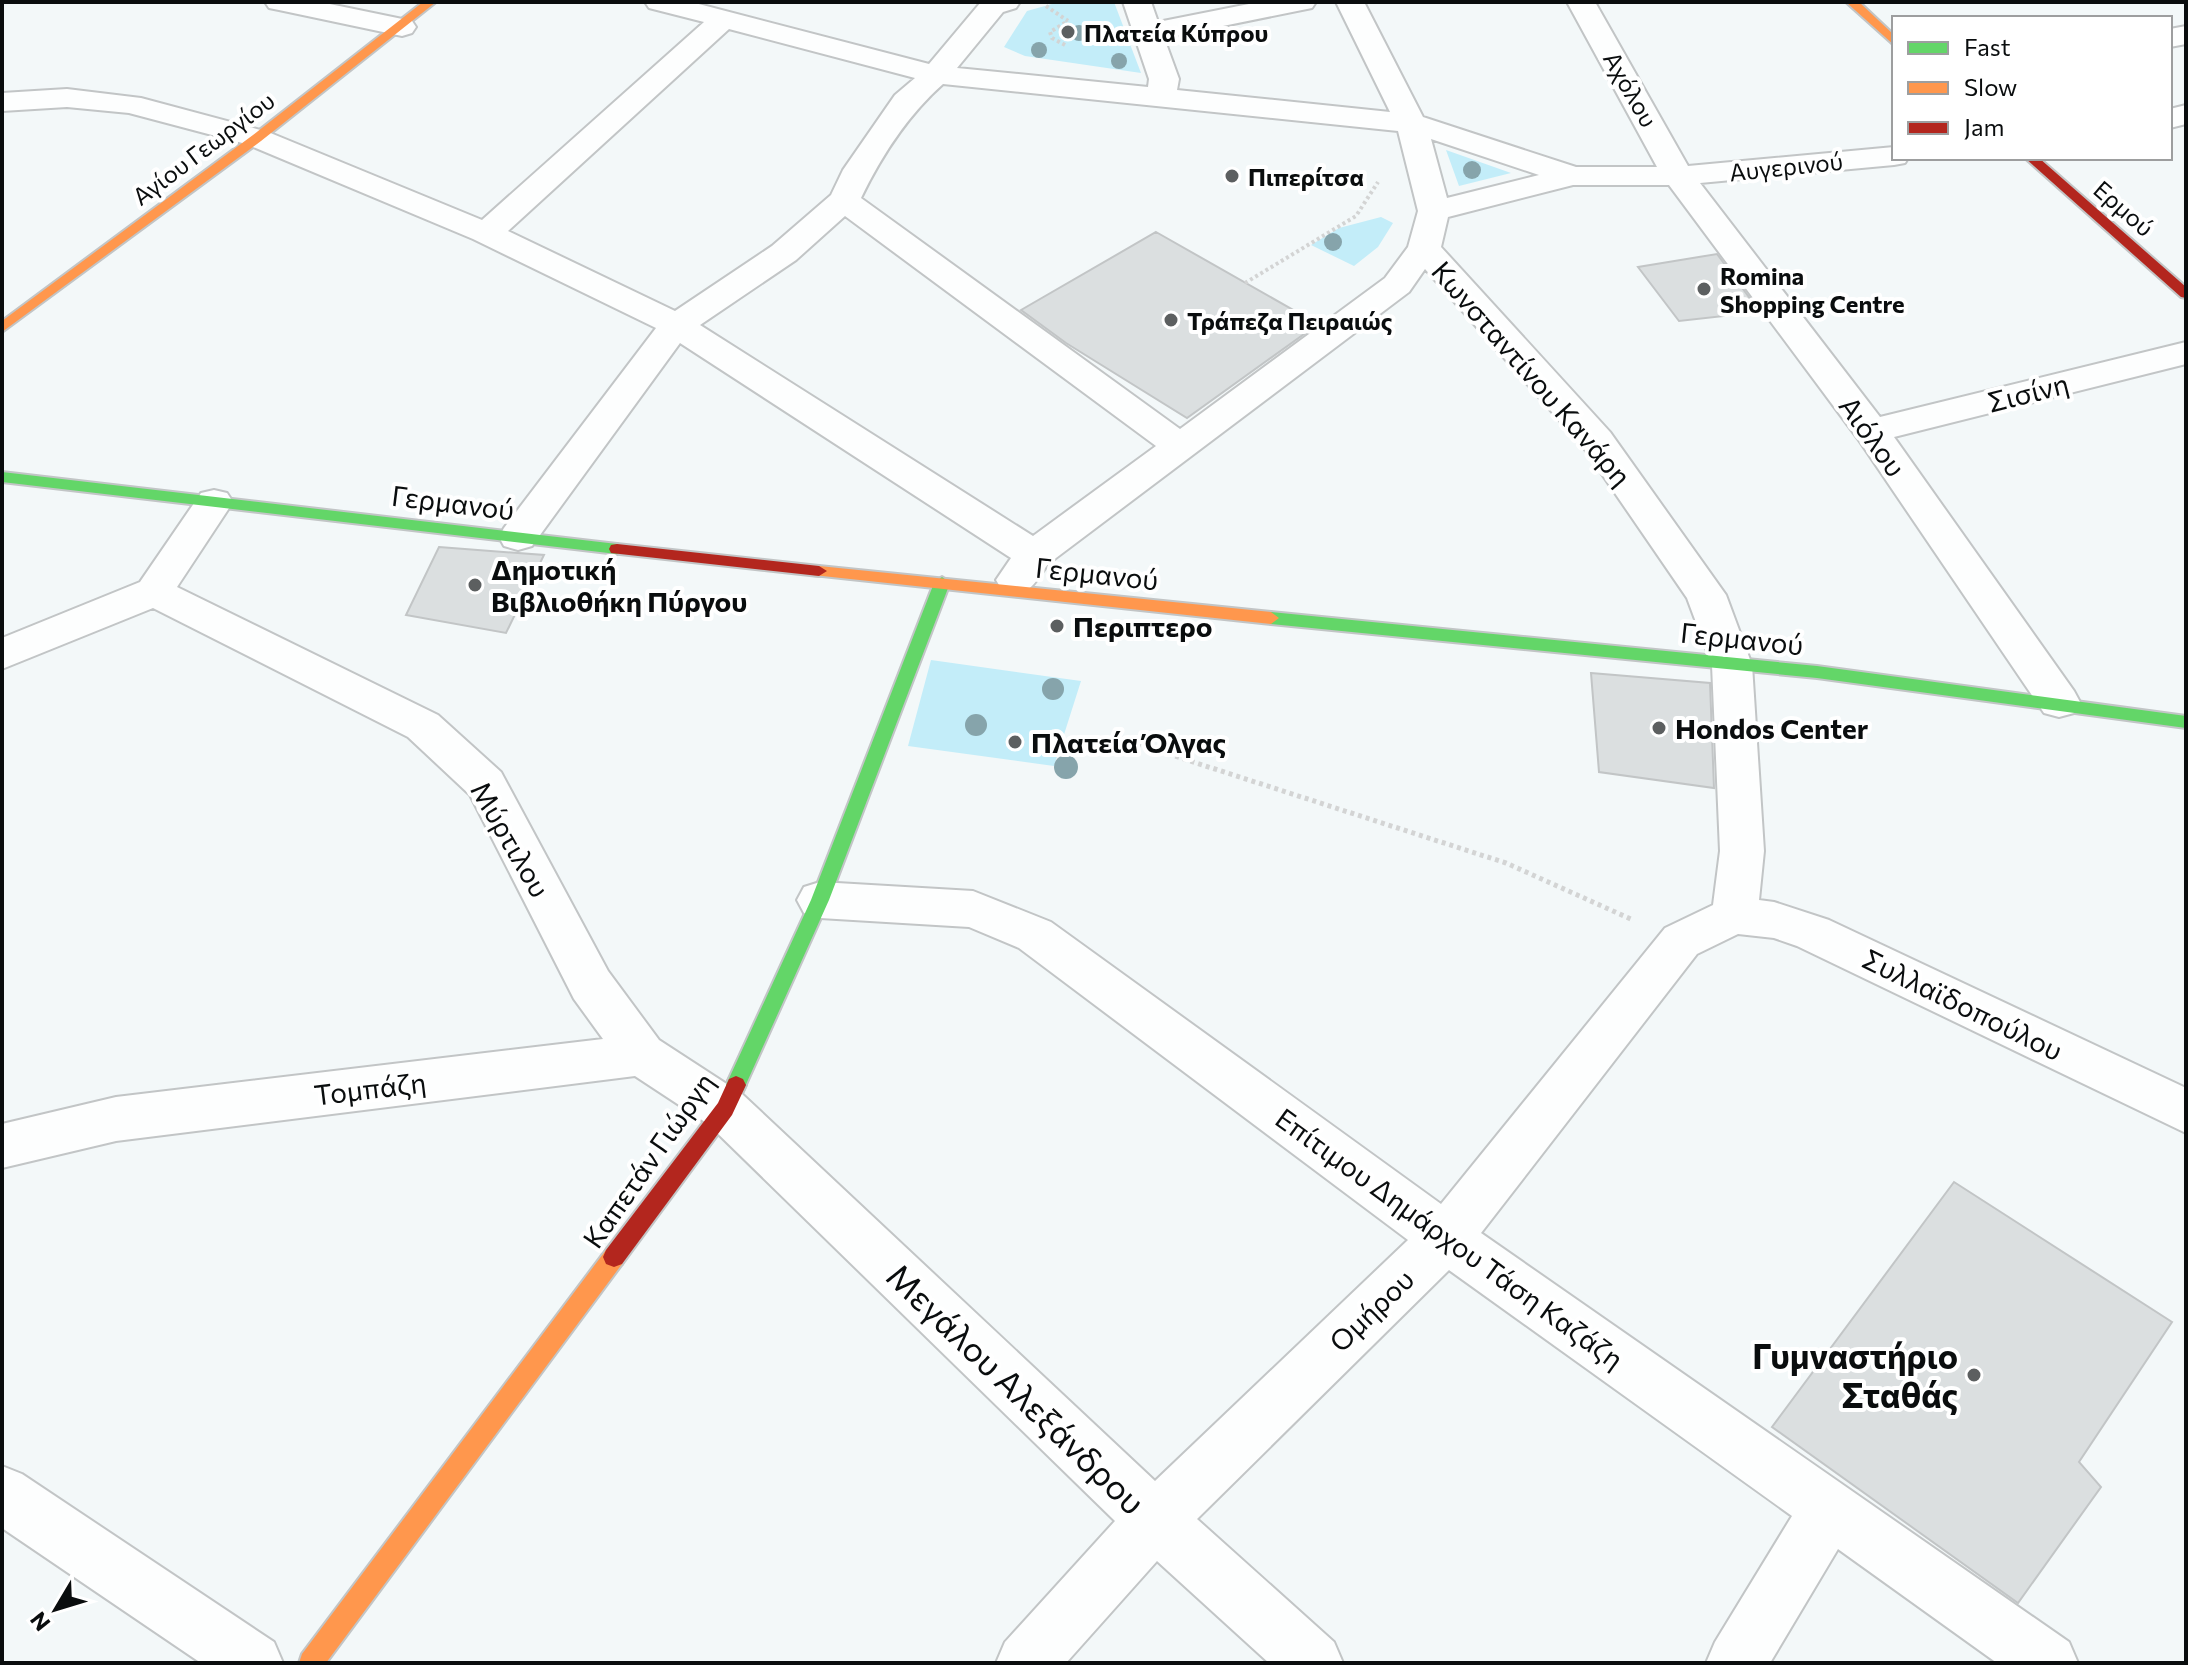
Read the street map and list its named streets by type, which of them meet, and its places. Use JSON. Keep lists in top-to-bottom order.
{
  "streets": {
    "main road": [
      "Αγίου Γεωργίου",
      "Ερμού",
      "Γερμανού",
      "Καπετάν Γιώργη"
    ],
    "street": [
      "Αχόλου",
      "Αυγερινού",
      "Κωνσταντίνου Κανάρη",
      "Σισίνη",
      "Αιόλου",
      "Μύρτιλου",
      "Συλλαϊδοπούλου",
      "Τομπάζη",
      "Επίτιμου Δημάρχου Τάση Καζάζη",
      "Ομήρου",
      "Μεγάλου Αλεξάνδρου"
    ]
  },
  "crossings": [
    ["Αχόλου", "Αυγερινού"],
    ["Αχόλου", "Αιόλου"],
    ["Αυγερινού", "Αιόλου"],
    ["Κωνσταντίνου Κανάρη", "Γερμανού"],
    ["Κωνσταντίνου Κανάρη", "Συλλαϊδοπούλου"],
    ["Κωνσταντίνου Κανάρη", "Ομήρου"],
    ["Σισίνη", "Αιόλου"],
    ["Αιόλου", "Γερμανού"],
    ["Γερμανού", "Καπετάν Γιώργη"],
    ["Μύρτιλου", "Τομπάζη"],
    ["Συλλαϊδοπούλου", "Ομήρου"],
    ["Καπετάν Γιώργη", "Επίτιμου Δημάρχου Τάση Καζάζη"],
    ["Καπετάν Γιώργη", "Μεγάλου Αλεξάνδρου"],
    ["Επίτιμου Δημάρχου Τάση Καζάζη", "Ομήρου"],
    ["Ομήρου", "Μεγάλου Αλεξάνδρου"]
  ],
  "places": [
    "Πλατεία Κύπρου",
    "Πιπερίτσα",
    "Romina Shopping Centre",
    "Τράπεζα Πειραιώς",
    "Δημοτική Βιβλιοθήκη Πύργου",
    "Περιπτερο",
    "Hondos Center",
    "Πλατεία Όλγας",
    "Γυμναστήριο Σταθάς"
  ],
  "legend": ["Fast", "Slow", "Jam"],
  "north": "bottom left"
}
